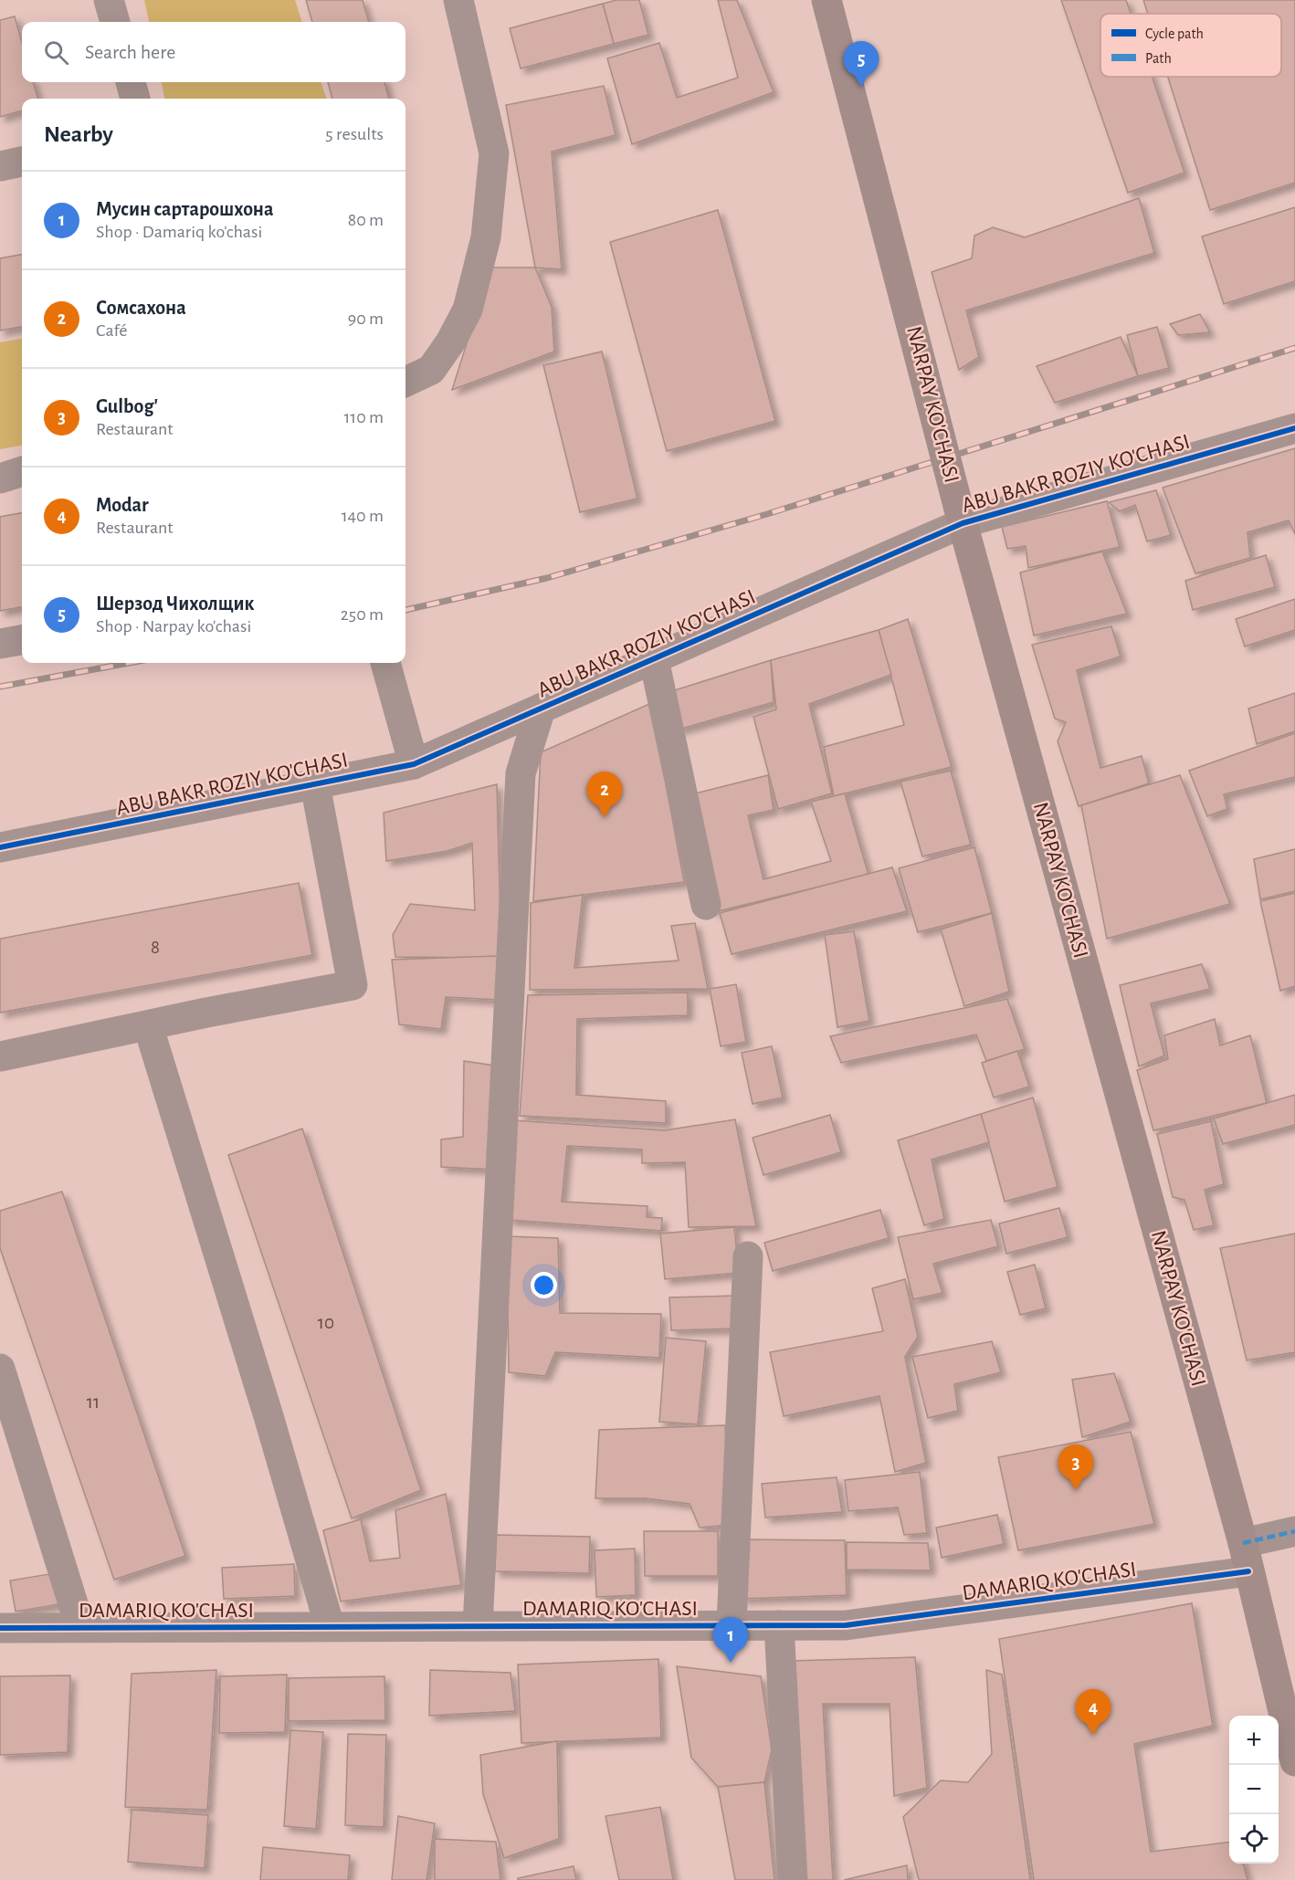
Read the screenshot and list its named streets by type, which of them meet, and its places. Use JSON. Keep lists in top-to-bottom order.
{
  "streets": {
    "main road": ["NARPAY KO'CHASI"],
    "street": ["ABU BAKR ROZIY KO'CHASI", "DAMARIQ KO'CHASI"]
  },
  "crossings": [
    ["NARPAY KO'CHASI", "ABU BAKR ROZIY KO'CHASI"],
    ["NARPAY KO'CHASI", "DAMARIQ KO'CHASI"]
  ],
  "house_numbers": ["8", "10", "11"],
  "legend": ["Cycle path", "Path"],
  "page": {
    "search": "Search here",
    "pins": [
      "5",
      "2",
      "3",
      "1",
      "4"
    ],
    "heading": ["Nearby", "5 results"],
    "list": [
      {
        "mark": "1",
        "name": "Мусин сартарошхона",
        "note": "Shop · Damariq ko'chasi",
        "value": "80 m"
      },
      {
        "mark": "2",
        "name": "Сомсахона",
        "note": "Café",
        "value": "90 m"
      },
      {
        "mark": "3",
        "name": "Gulbog'",
        "note": "Restaurant",
        "value": "110 m"
      },
      {
        "mark": "4",
        "name": "Modar",
        "note": "Restaurant",
        "value": "140 m"
      },
      {
        "mark": "5",
        "name": "Шерзод Чихолщик",
        "note": "Shop · Narpay ko'chasi",
        "value": "250 m"
      }
    ],
    "map_buttons": ["+", "−"]
  }
}
